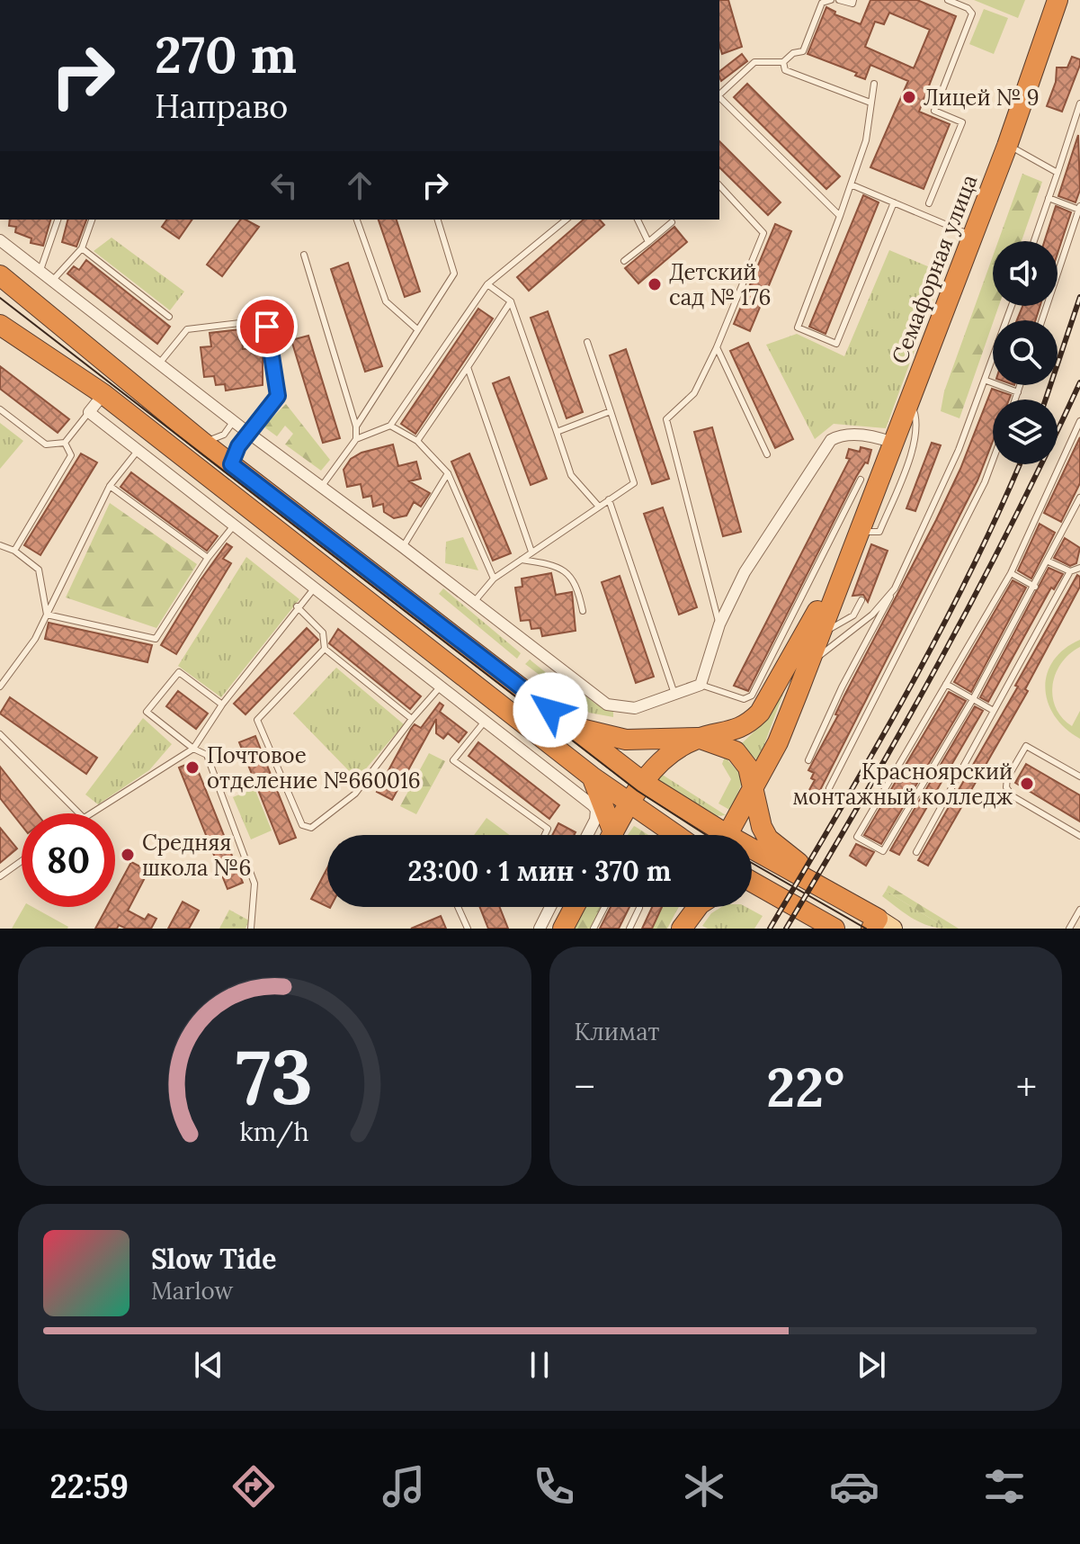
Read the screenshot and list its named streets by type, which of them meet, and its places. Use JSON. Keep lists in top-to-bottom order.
{
  "streets": {
    "highway": ["Семафорная улица"]
  },
  "places": [
    "Лицей № 9",
    "Детский сад № 176",
    "Почтовое отделение №660016",
    "Красноярский монтажный колледж",
    "Средняя школа №6"
  ],
  "page": {
    "turn": ["270 m", "Направо"],
    "limit": "80",
    "trip": "23:00 · 1 мин · 370 m",
    "tile": "Климат",
    "heat": ["−", "22°", "+"],
    "song": ["Slow Tide", "Marlow"],
    "tabs": "22:59",
    "gauge": ["73", "km/h"]
  }
}
